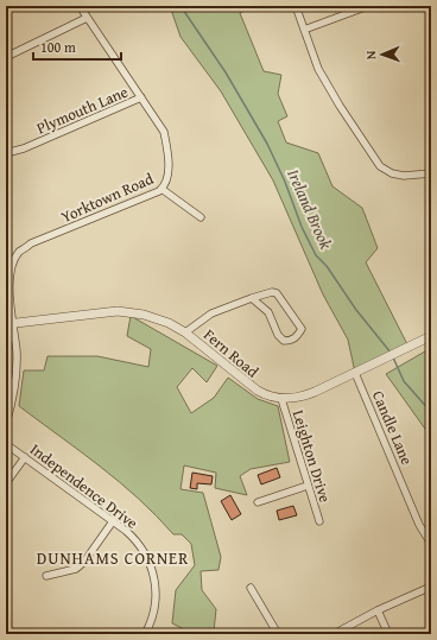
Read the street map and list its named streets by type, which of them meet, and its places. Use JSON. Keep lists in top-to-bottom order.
{
  "streets": {
    "street": [
      "Plymouth Lane",
      "Yorktown Road",
      "Fern Road",
      "Candle Lane",
      "Leighton Drive",
      "Independence Drive"
    ]
  },
  "crossings": [
    ["Plymouth Lane", "Yorktown Road"],
    ["Yorktown Road", "Fern Road"],
    ["Fern Road", "Candle Lane"],
    ["Fern Road", "Leighton Drive"]
  ],
  "districts": ["DUNHAMS CORNER"],
  "water": ["Ireland Brook"],
  "scale_bar": "100 m",
  "north": "left"
}
